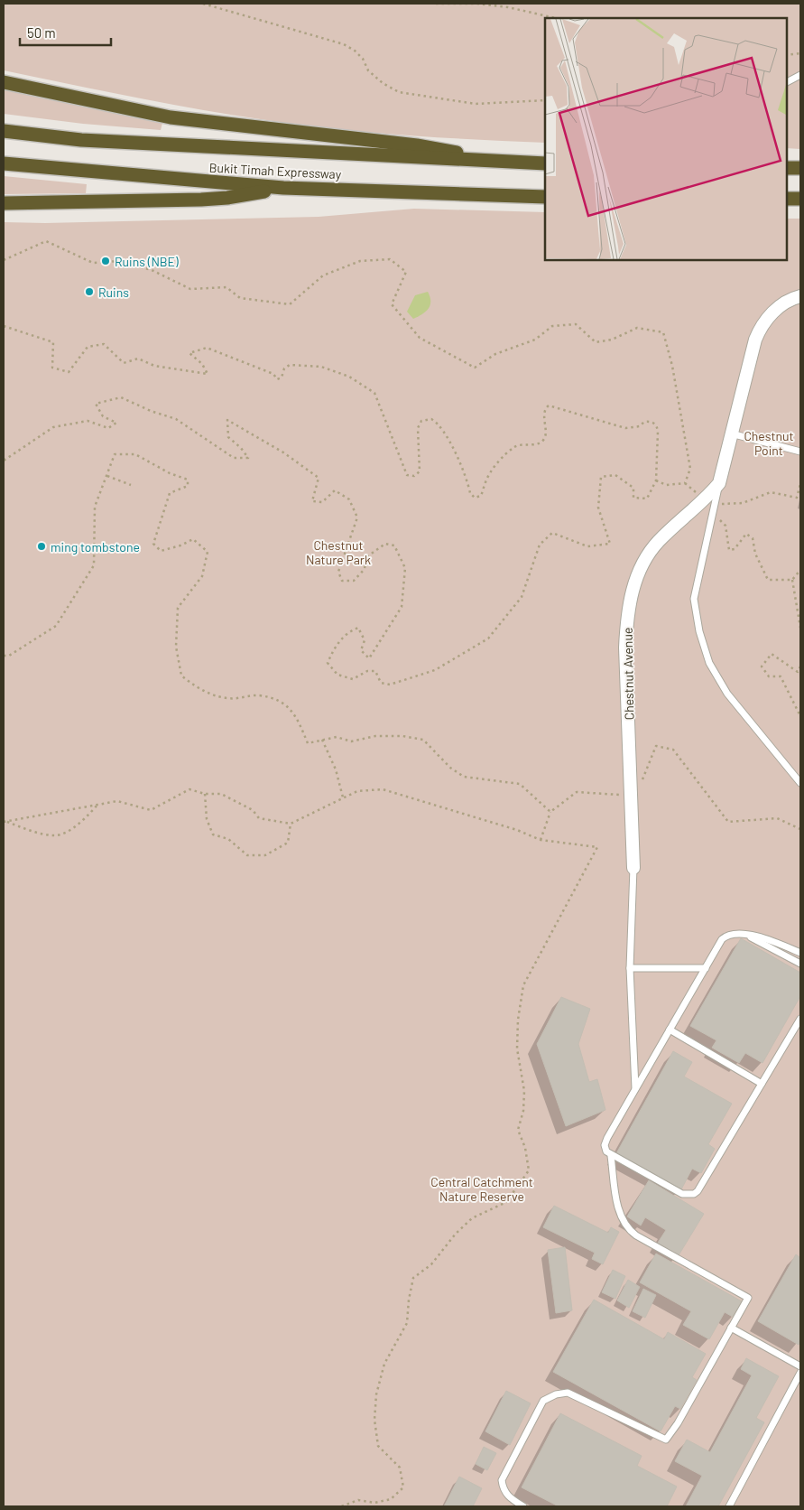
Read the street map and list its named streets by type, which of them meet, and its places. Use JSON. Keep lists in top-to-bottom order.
{
  "streets": {
    "highway": ["Bukit Timah Expressway"],
    "street": ["Chestnut Avenue"]
  },
  "parks": ["Chestnut Point", "Chestnut Nature Park", "Central Catchment Nature Reserve"],
  "places": ["Ruins (NBE)", "Ruins", "ming tombstone"],
  "scale_bar": "50 m"
}
